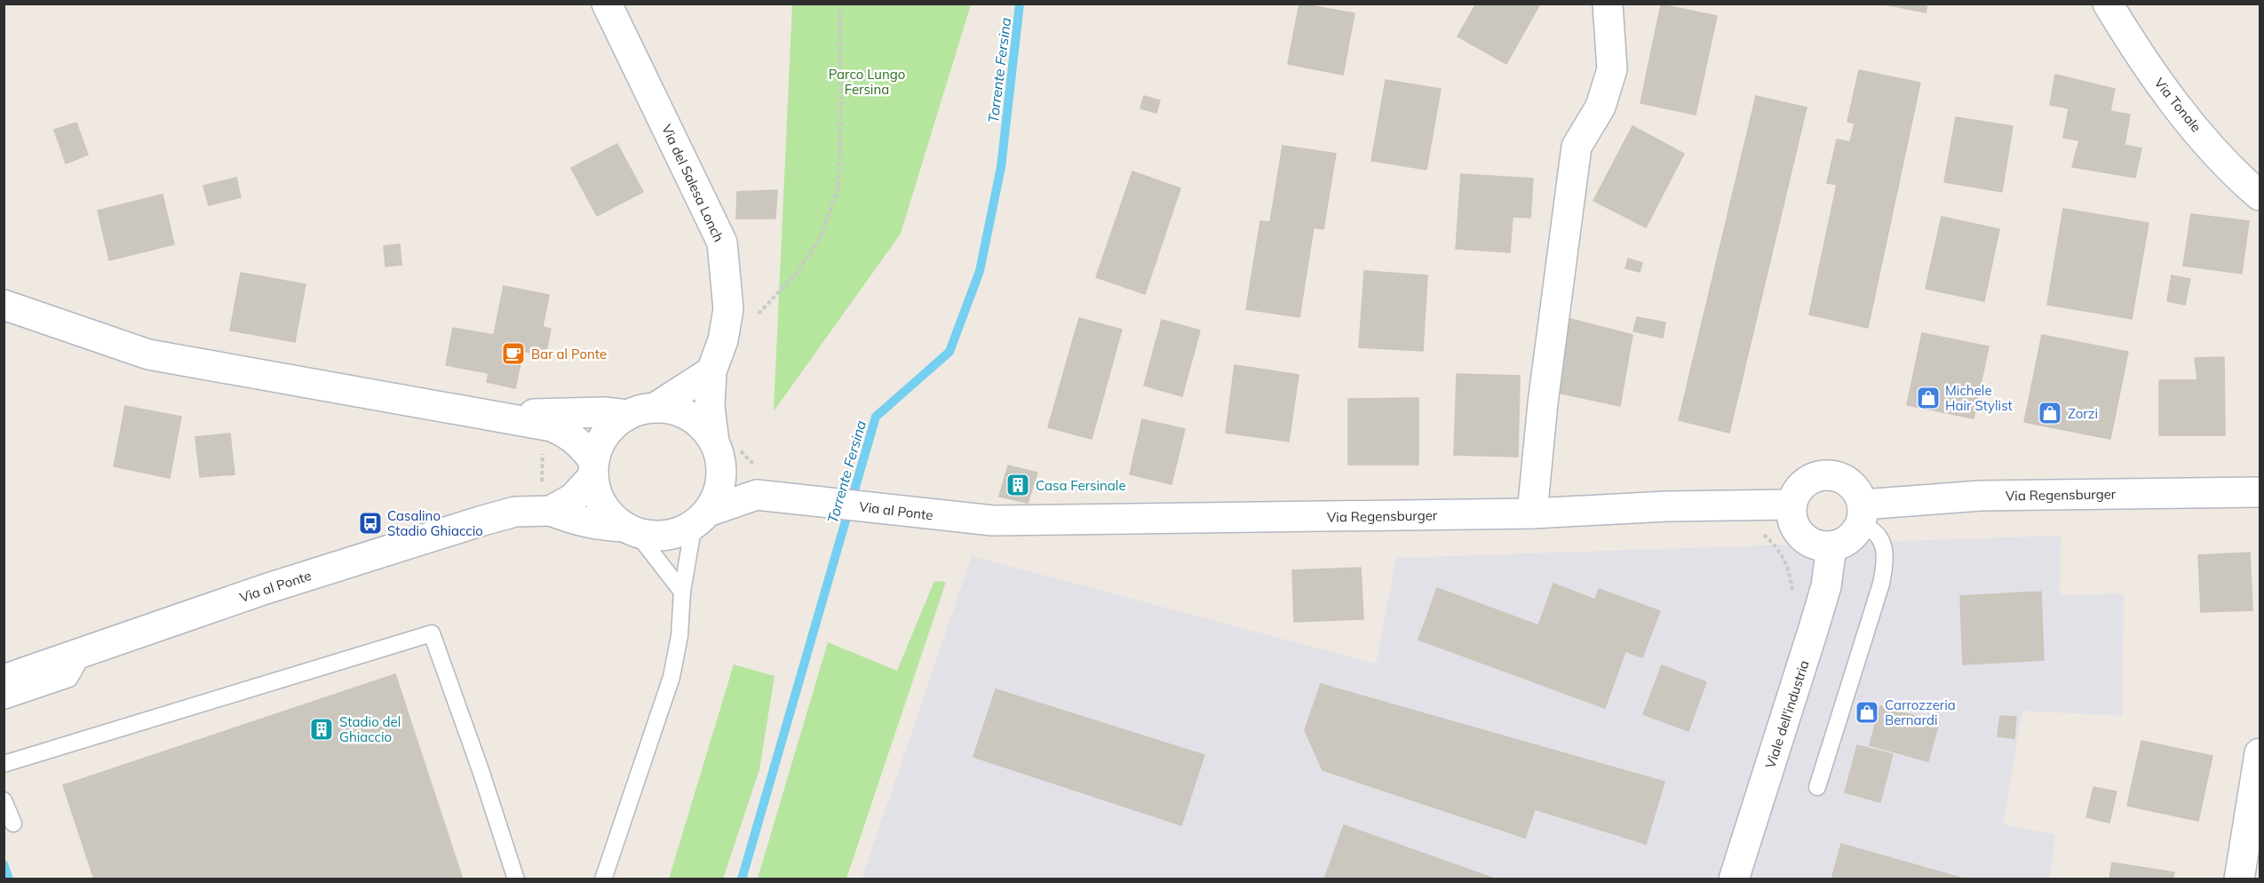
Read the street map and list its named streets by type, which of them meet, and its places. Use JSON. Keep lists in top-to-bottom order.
{
  "streets": {
    "main road": [
      "Via Tonale",
      "Via del Salesa Lonch",
      "Via Regensburger",
      "Via al Ponte",
      "Viale dell'industria"
    ]
  },
  "crossings": [
    ["Via del Salesa Lonch", "Via al Ponte"],
    ["Via Regensburger", "Via al Ponte"],
    ["Via Regensburger", "Viale dell'industria"]
  ],
  "water": ["Torrente Fersina"],
  "parks": ["Parco Lungo Fersina"],
  "places": {
    "cafe": ["Bar al Ponte"],
    "shop": ["Michele Hair Stylist", "Zorzi", "Carrozzeria Bernardi"],
    "building": ["Casa Fersinale", "Stadio del Ghiaccio"],
    "bus stop": ["Casalino Stadio Ghiaccio"]
  }
}
